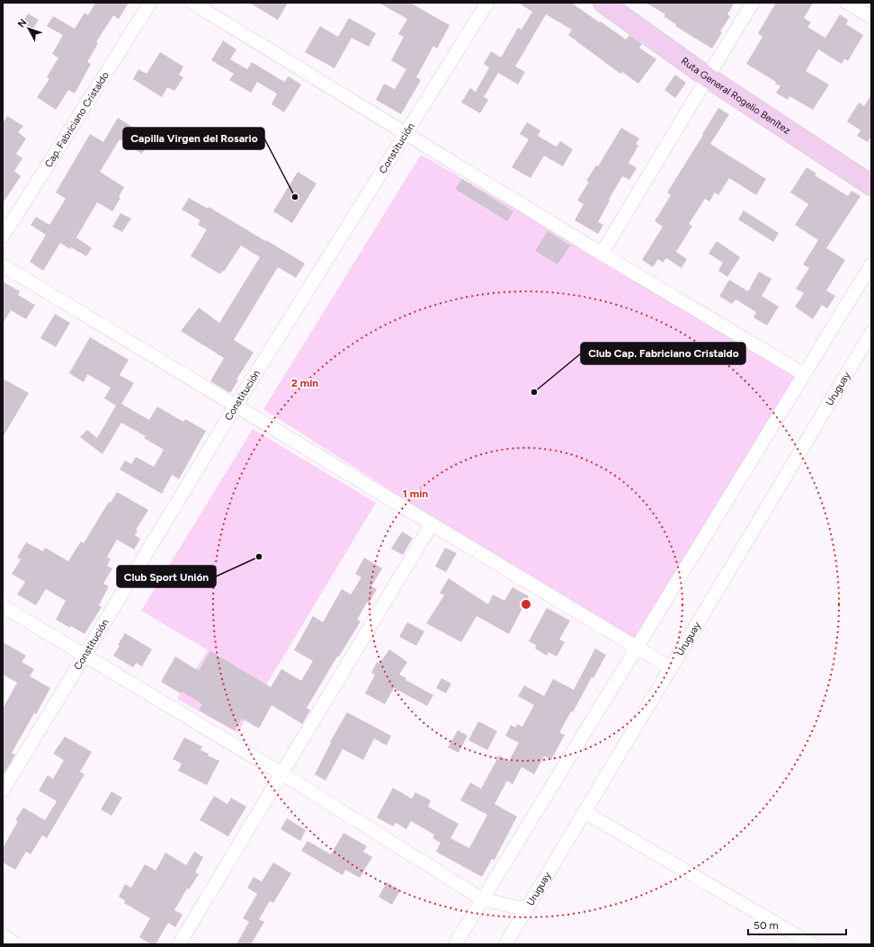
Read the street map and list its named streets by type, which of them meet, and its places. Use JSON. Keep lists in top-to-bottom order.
{
  "streets": {
    "main road": ["Ruta General Rogelio Benítez"],
    "street": ["Cap. Fabriciano Cristaldo", "Constitución", "Uruguay"]
  },
  "places": ["Capilla Virgen del Rosario", "Club Cap. Fabriciano Cristaldo", "Club Sport Unión"],
  "scale_bar": "50 m",
  "north": "top left",
  "rings": ["2 min", "1 min"]
}
